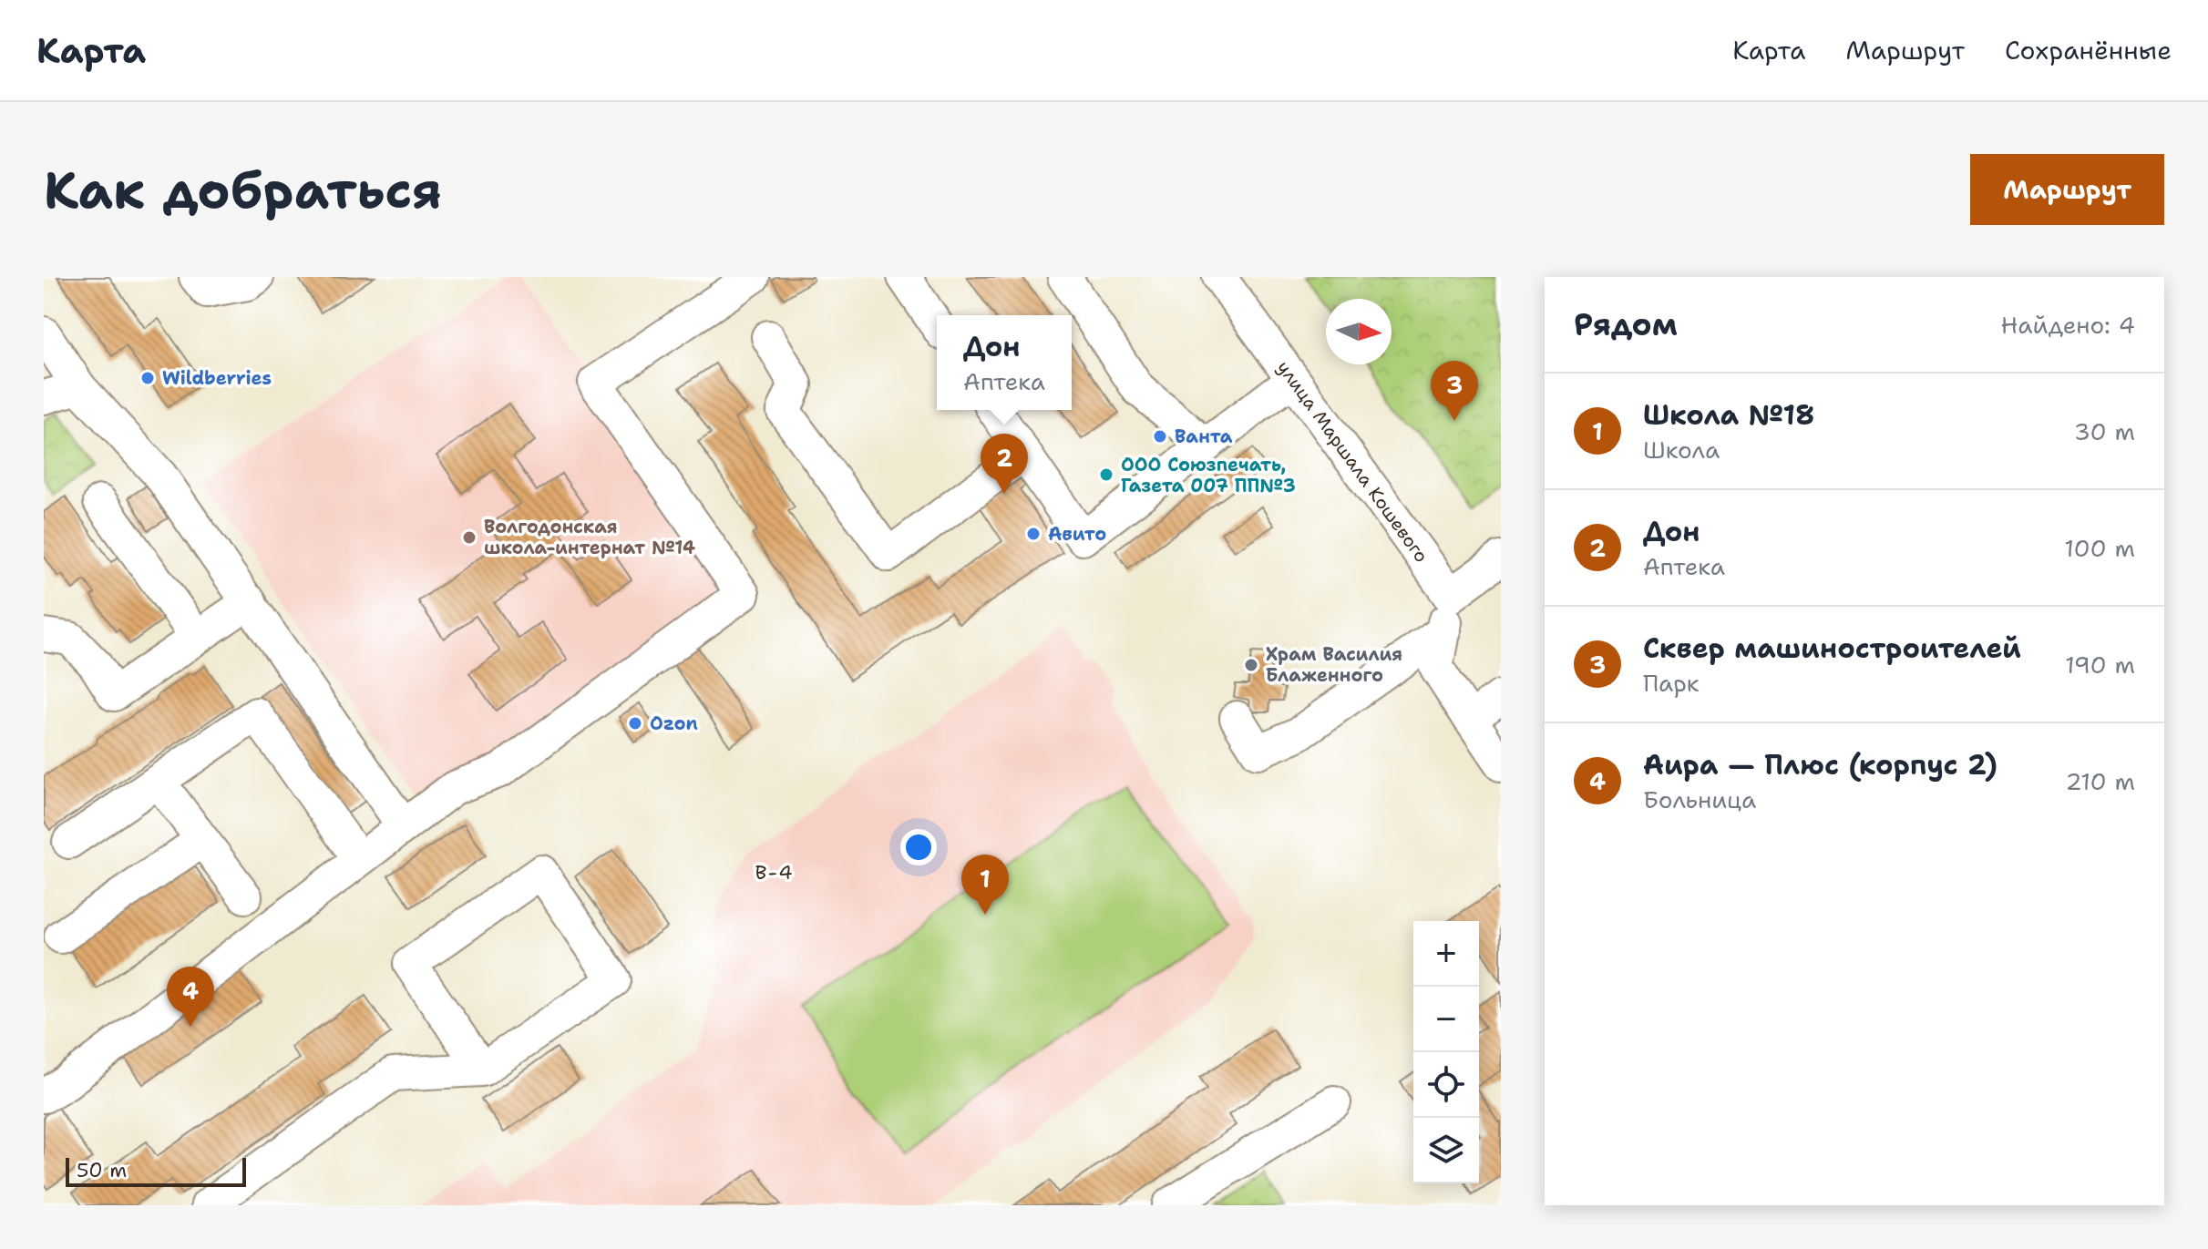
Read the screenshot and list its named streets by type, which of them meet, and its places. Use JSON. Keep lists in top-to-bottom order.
{
  "streets": {
    "street": ["улица Маршала Кошевого"]
  },
  "districts": ["В-4"],
  "places": [
    "Wildberries",
    "Ванта",
    "ООО Союзпечать, Газета 007 ПП№3",
    "Авито",
    "Волгодонская школа-интернат №14",
    "Храм Василия Блаженного",
    "Ozon"
  ],
  "scale_bar": "50 m",
  "north": "right",
  "page": {
    "header": "Карта",
    "nav": ["Карта", "Маршрут", "Сохранённые"],
    "buttons": "Маршрут",
    "title": "Как добраться",
    "heading": ["Рядом", "Найдено: 4"],
    "popup": ["Дон", "Аптека"],
    "pins": [
      "3",
      "2",
      "1",
      "4"
    ],
    "list": [
      {
        "mark": "1",
        "name": "Школа №18",
        "note": "Школа",
        "value": "30 m"
      },
      {
        "mark": "2",
        "name": "Дон",
        "note": "Аптека",
        "value": "100 m"
      },
      {
        "mark": "3",
        "name": "Сквер машиностроителей",
        "note": "Парк",
        "value": "190 m"
      },
      {
        "mark": "4",
        "name": "Аира — Плюс (корпус 2)",
        "note": "Больница",
        "value": "210 m"
      }
    ],
    "map_buttons": ["+", "−"],
    "scale": "50 m"
  }
}
